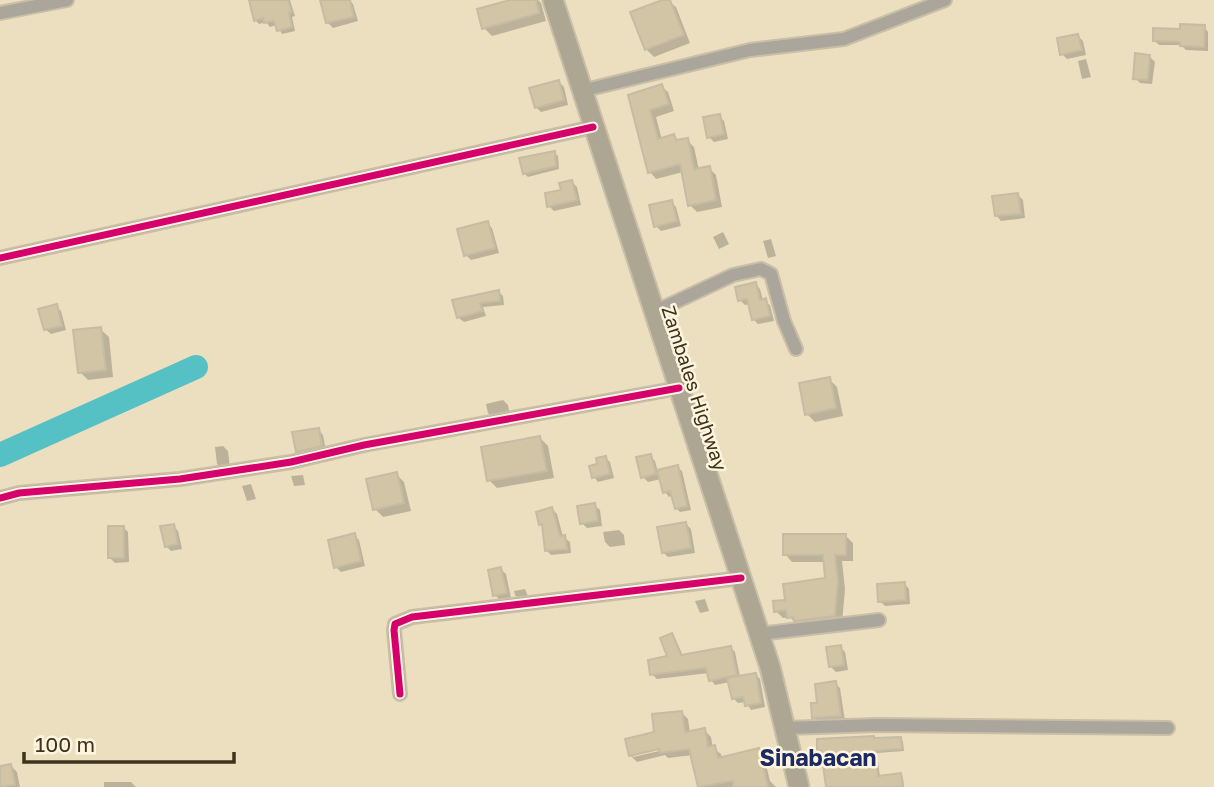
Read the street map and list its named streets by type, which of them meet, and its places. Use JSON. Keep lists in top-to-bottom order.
{
  "streets": {
    "main road": ["Zambales Highway"]
  },
  "districts": ["Sinabacan"],
  "scale_bar": "100 m"
}
